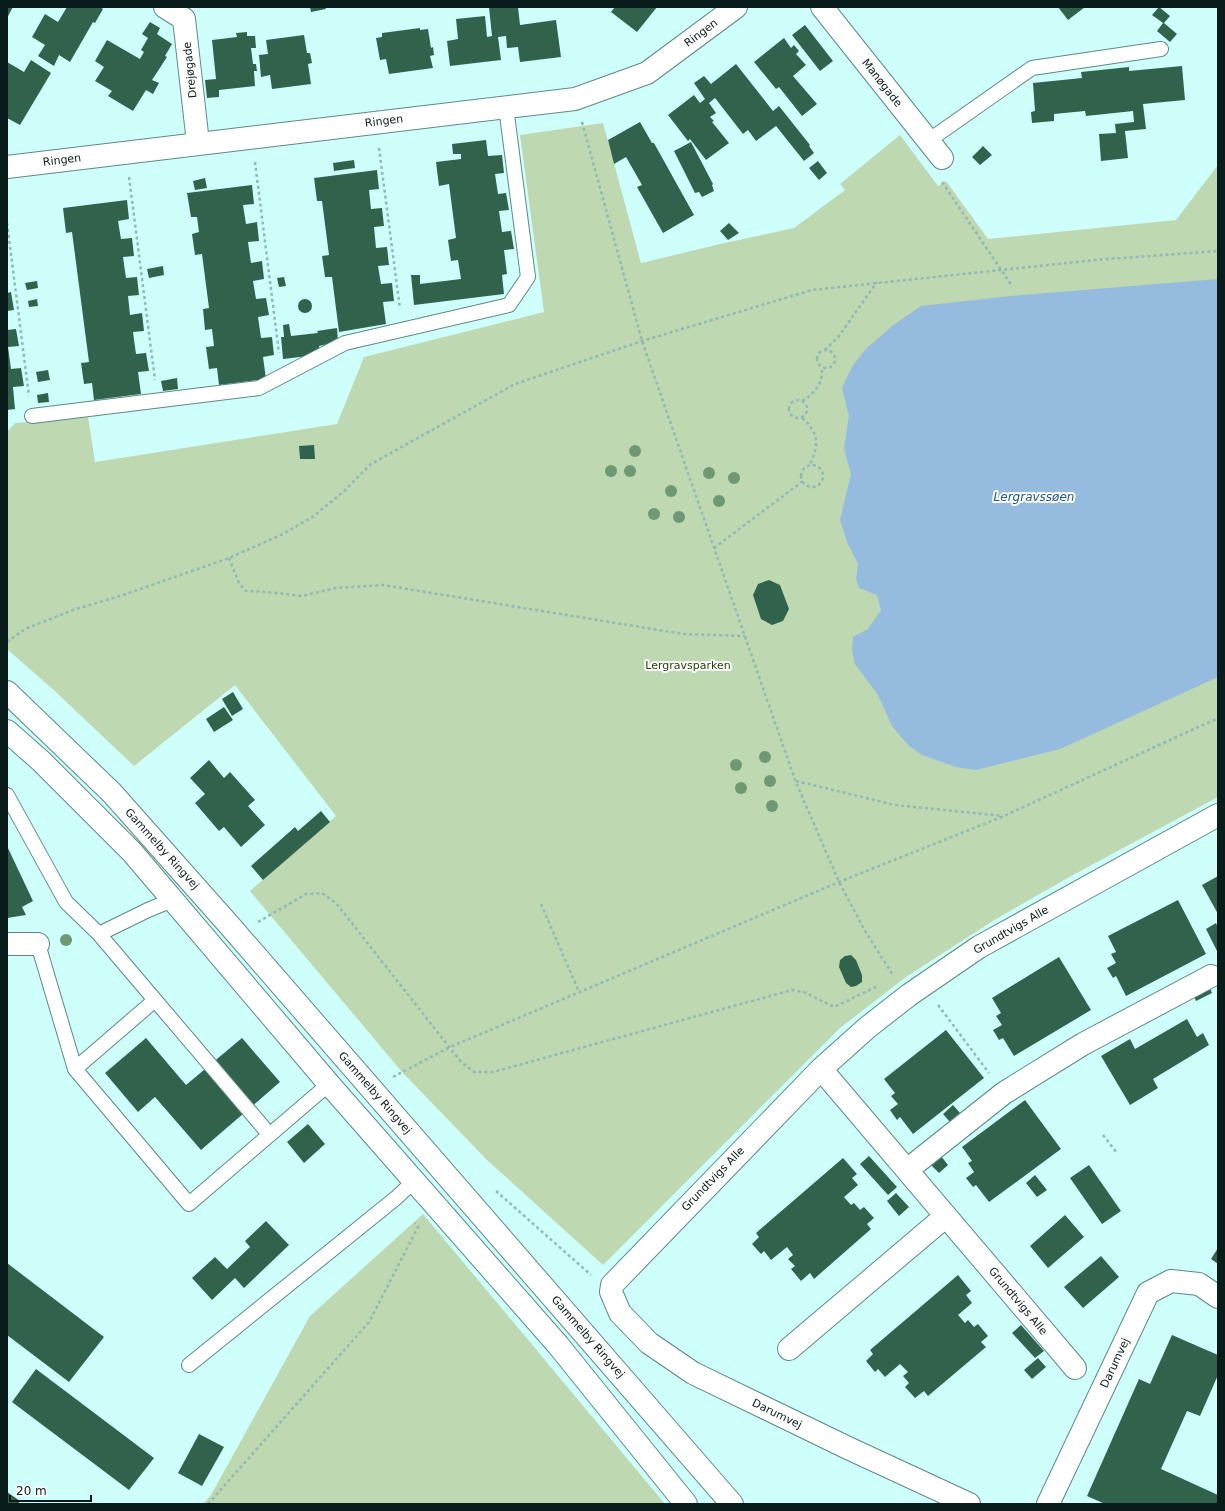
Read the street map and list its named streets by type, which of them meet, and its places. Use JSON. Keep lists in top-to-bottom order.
{
  "streets": {
    "street": [
      "Ringen",
      "Drejøgade",
      "Manøgade",
      "Gammelby Ringvej",
      "Grundtvigs Alle",
      "Darumvej"
    ]
  },
  "crossings": [
    ["Ringen", "Drejøgade"],
    ["Grundtvigs Alle", "Darumvej"]
  ],
  "water": ["Lergravssøen"],
  "parks": ["Lergravsparken"],
  "scale_bar": "20 m"
}
